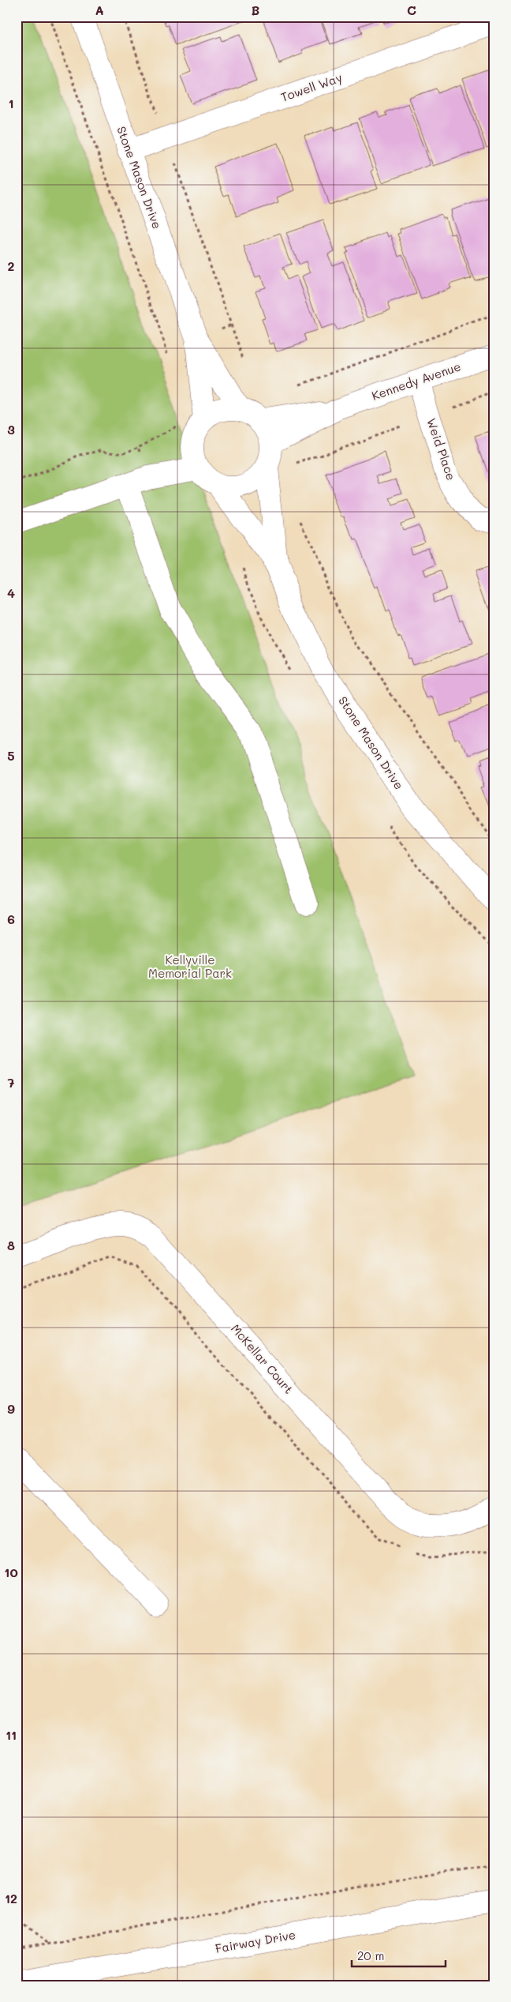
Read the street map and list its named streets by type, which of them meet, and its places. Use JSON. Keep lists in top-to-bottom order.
{
  "streets": {
    "street": [
      "Towell Way",
      "Stone Mason Drive",
      "Kennedy Avenue",
      "Weid Place",
      "McKellar Court",
      "Fairway Drive"
    ]
  },
  "crossings": [
    ["Towell Way", "Stone Mason Drive"],
    ["Stone Mason Drive", "Kennedy Avenue"],
    ["Kennedy Avenue", "Weid Place"]
  ],
  "parks": ["Kellyville Memorial Park"],
  "scale_bar": "20 m",
  "grid": {
    "columns": ["A", "B", "C"],
    "rows": [
      "1",
      "2",
      "3",
      "4",
      "5",
      "6",
      "7",
      "8",
      "9",
      "10",
      "11",
      "12"
    ]
  }
}
